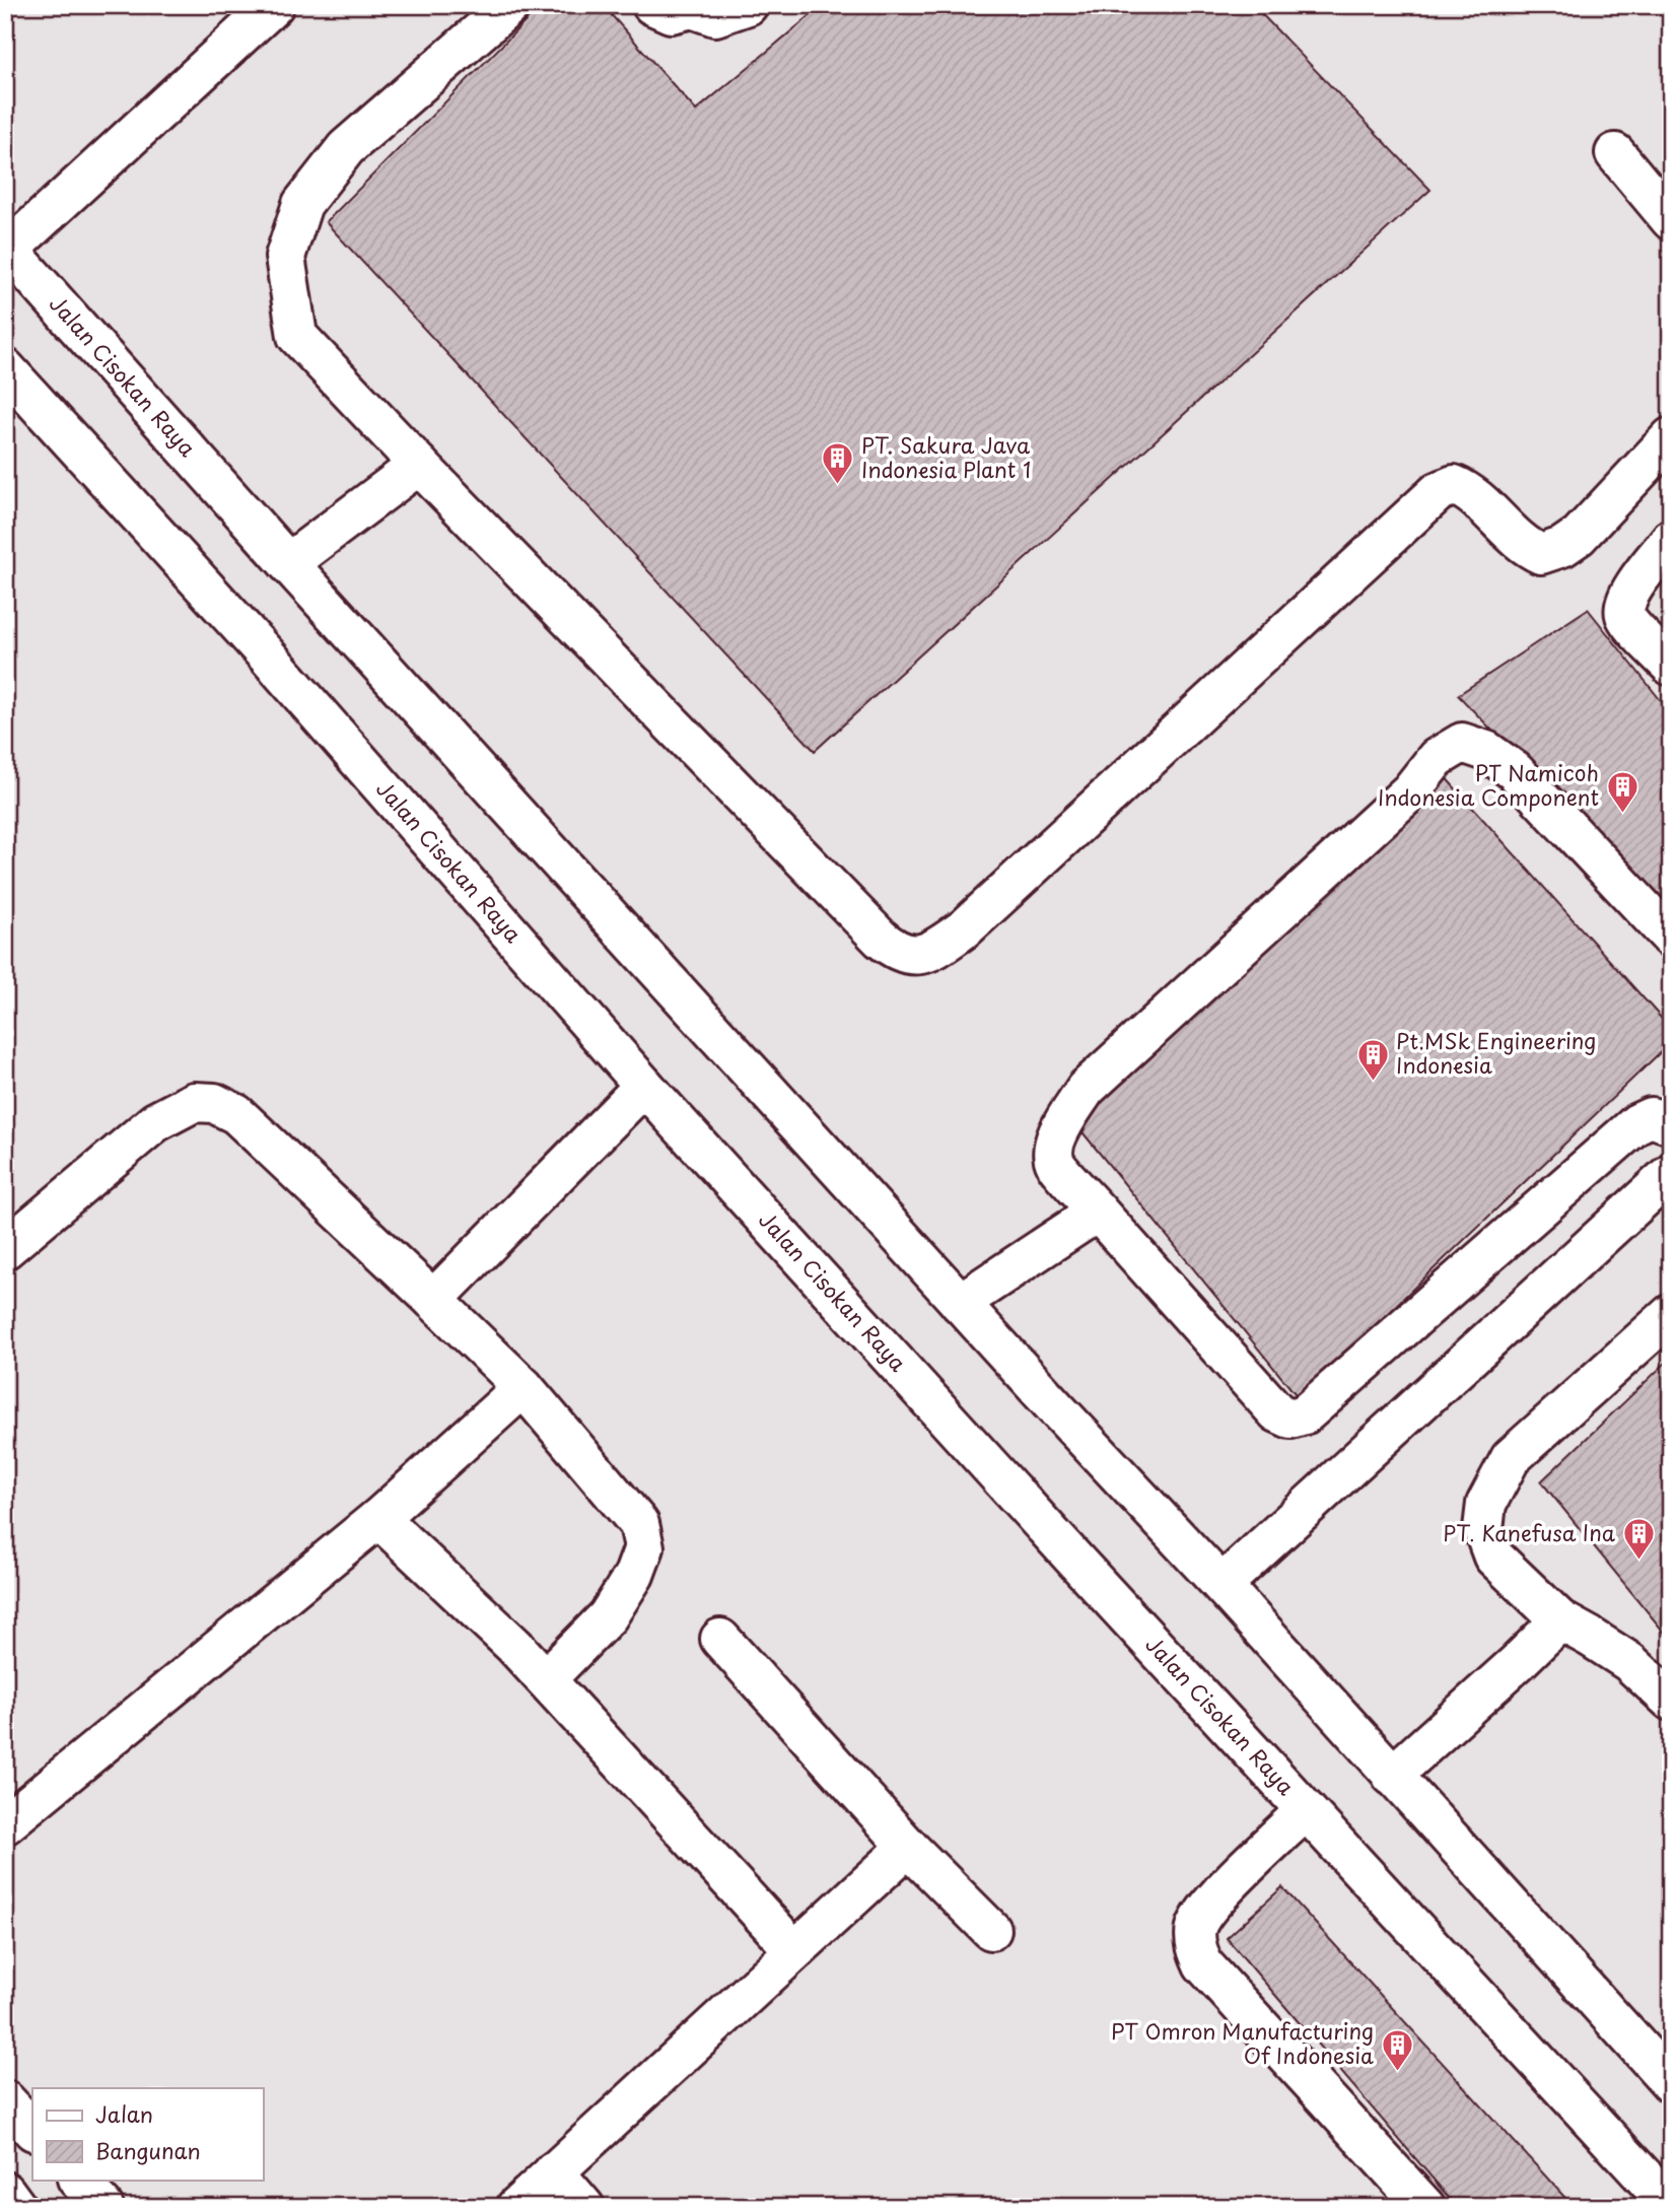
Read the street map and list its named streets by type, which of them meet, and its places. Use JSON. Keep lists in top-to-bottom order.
{
  "streets": {
    "street": ["Jalan Cisokan Raya"]
  },
  "places": {
    "building": [
      "PT. Sakura Java Indonesia Plant 1",
      "PT Namicoh Indonesia Component",
      "Pt.MSk Engineering Indonesia",
      "PT. Kanefusa Ina",
      "PT Omron Manufacturing Of Indonesia"
    ]
  },
  "legend": ["Jalan", "Bangunan"]
}
